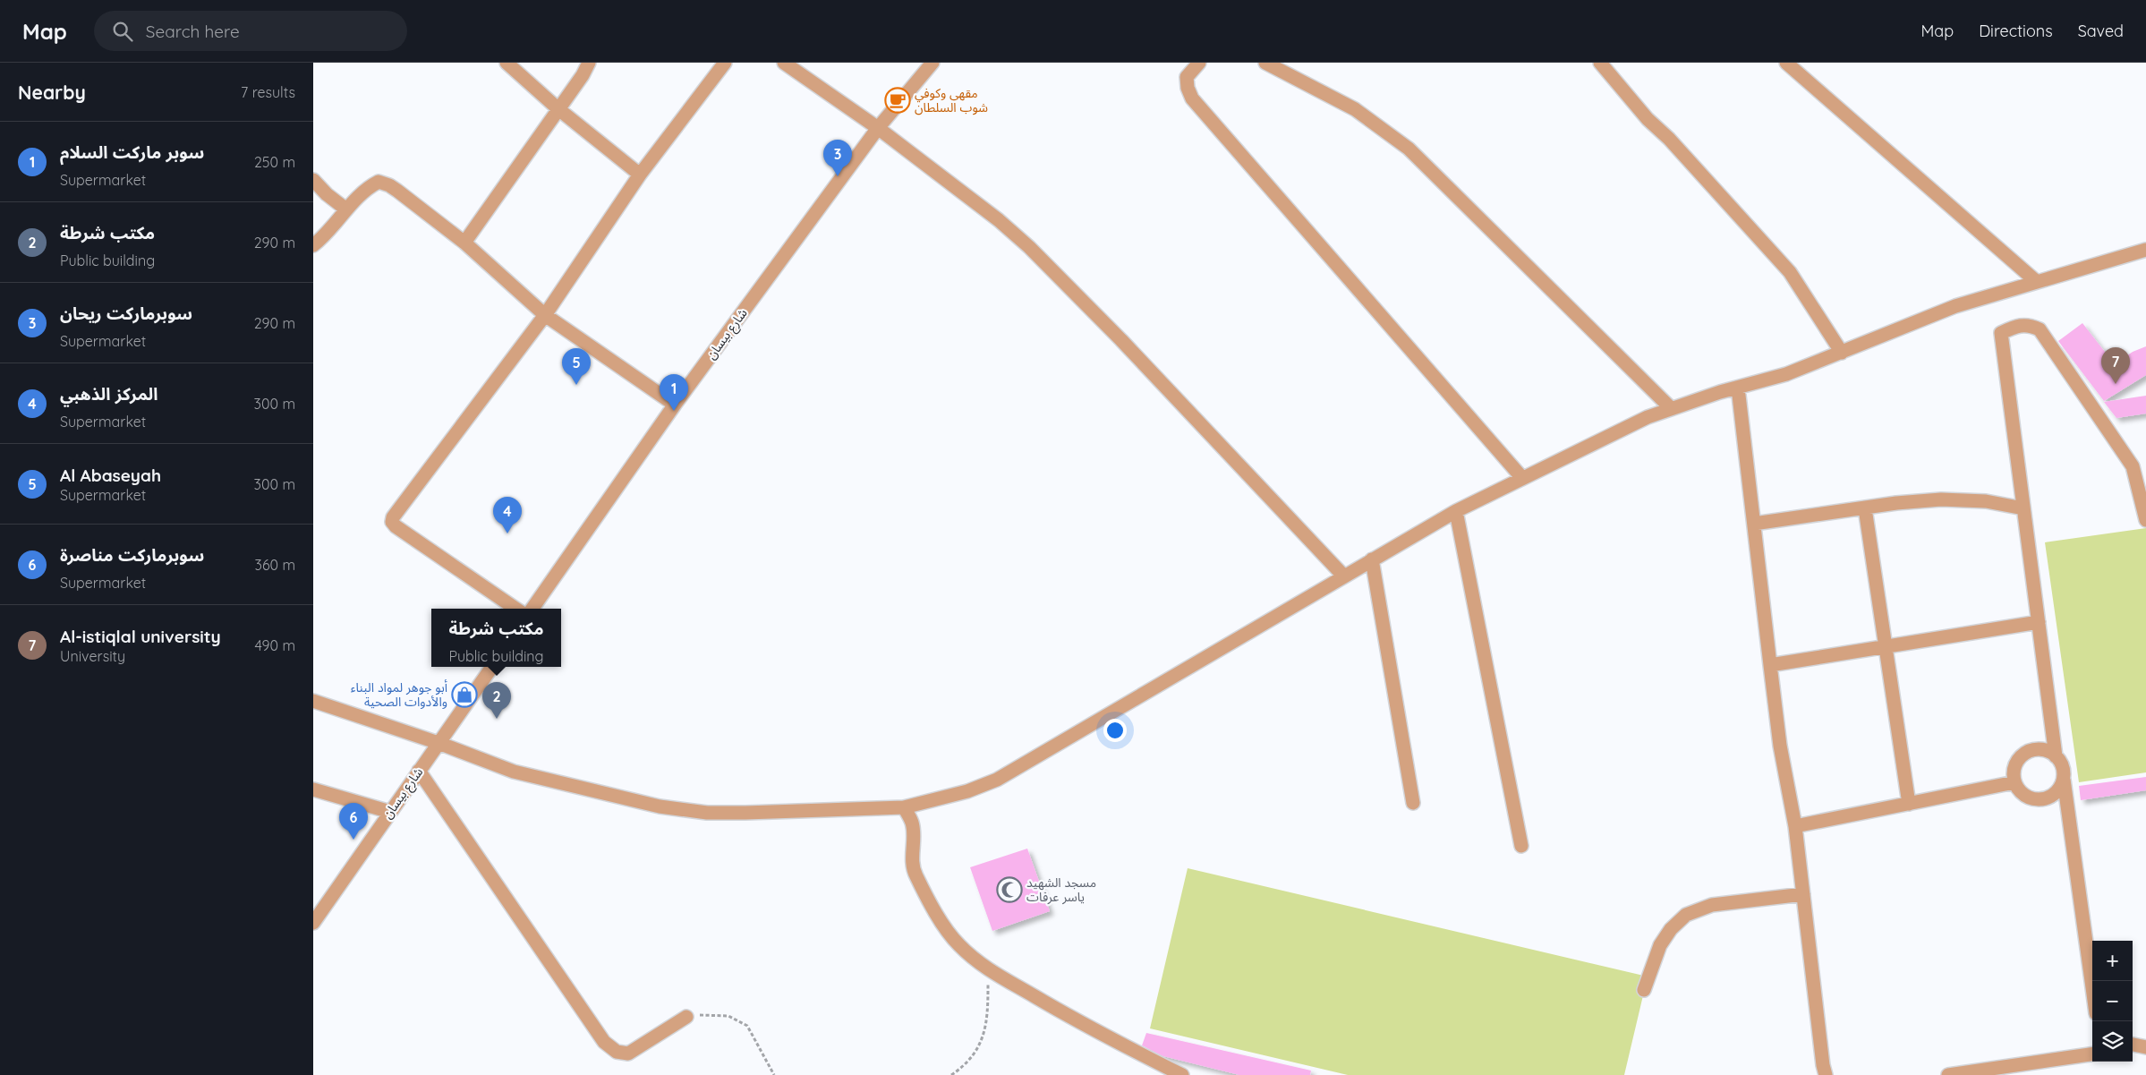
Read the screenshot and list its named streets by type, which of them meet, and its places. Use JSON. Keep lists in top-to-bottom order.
{
  "streets": {
    "street": ["شارع بيسان"]
  },
  "places": {
    "cafe": ["مقهى وكوفي شوب السلطان"],
    "shop": ["أبو جوهر لمواد البناء والأدوات الصحية"],
    "mosque": ["مسجد الشهيد ياسر عرفات"]
  },
  "page": {
    "header": "Map",
    "search": "Search here",
    "nav": ["Map", "Directions", "Saved"],
    "heading": ["Nearby", "7 results"],
    "list": [
      {
        "mark": "1",
        "name": "سوبر ماركت السلام",
        "note": "Supermarket",
        "value": "250 m"
      },
      {
        "mark": "2",
        "name": "مكتب شرطة",
        "note": "Public building",
        "value": "290 m"
      },
      {
        "mark": "3",
        "name": "سوبرماركت ريحان",
        "note": "Supermarket",
        "value": "290 m"
      },
      {
        "mark": "4",
        "name": "المركز الذهبي",
        "note": "Supermarket",
        "value": "300 m"
      },
      {
        "mark": "5",
        "name": "Al Abaseyah",
        "note": "Supermarket",
        "value": "300 m"
      },
      {
        "mark": "6",
        "name": "سوبرماركت مناصرة",
        "note": "Supermarket",
        "value": "360 m"
      },
      {
        "mark": "7",
        "name": "Al-istiqlal university",
        "note": "University",
        "value": "490 m"
      }
    ],
    "pins": [
      "3",
      "7",
      "5",
      "1",
      "4",
      "2",
      "6"
    ],
    "popup": ["مكتب شرطة", "Public building"],
    "map_buttons": ["+", "−"]
  }
}
